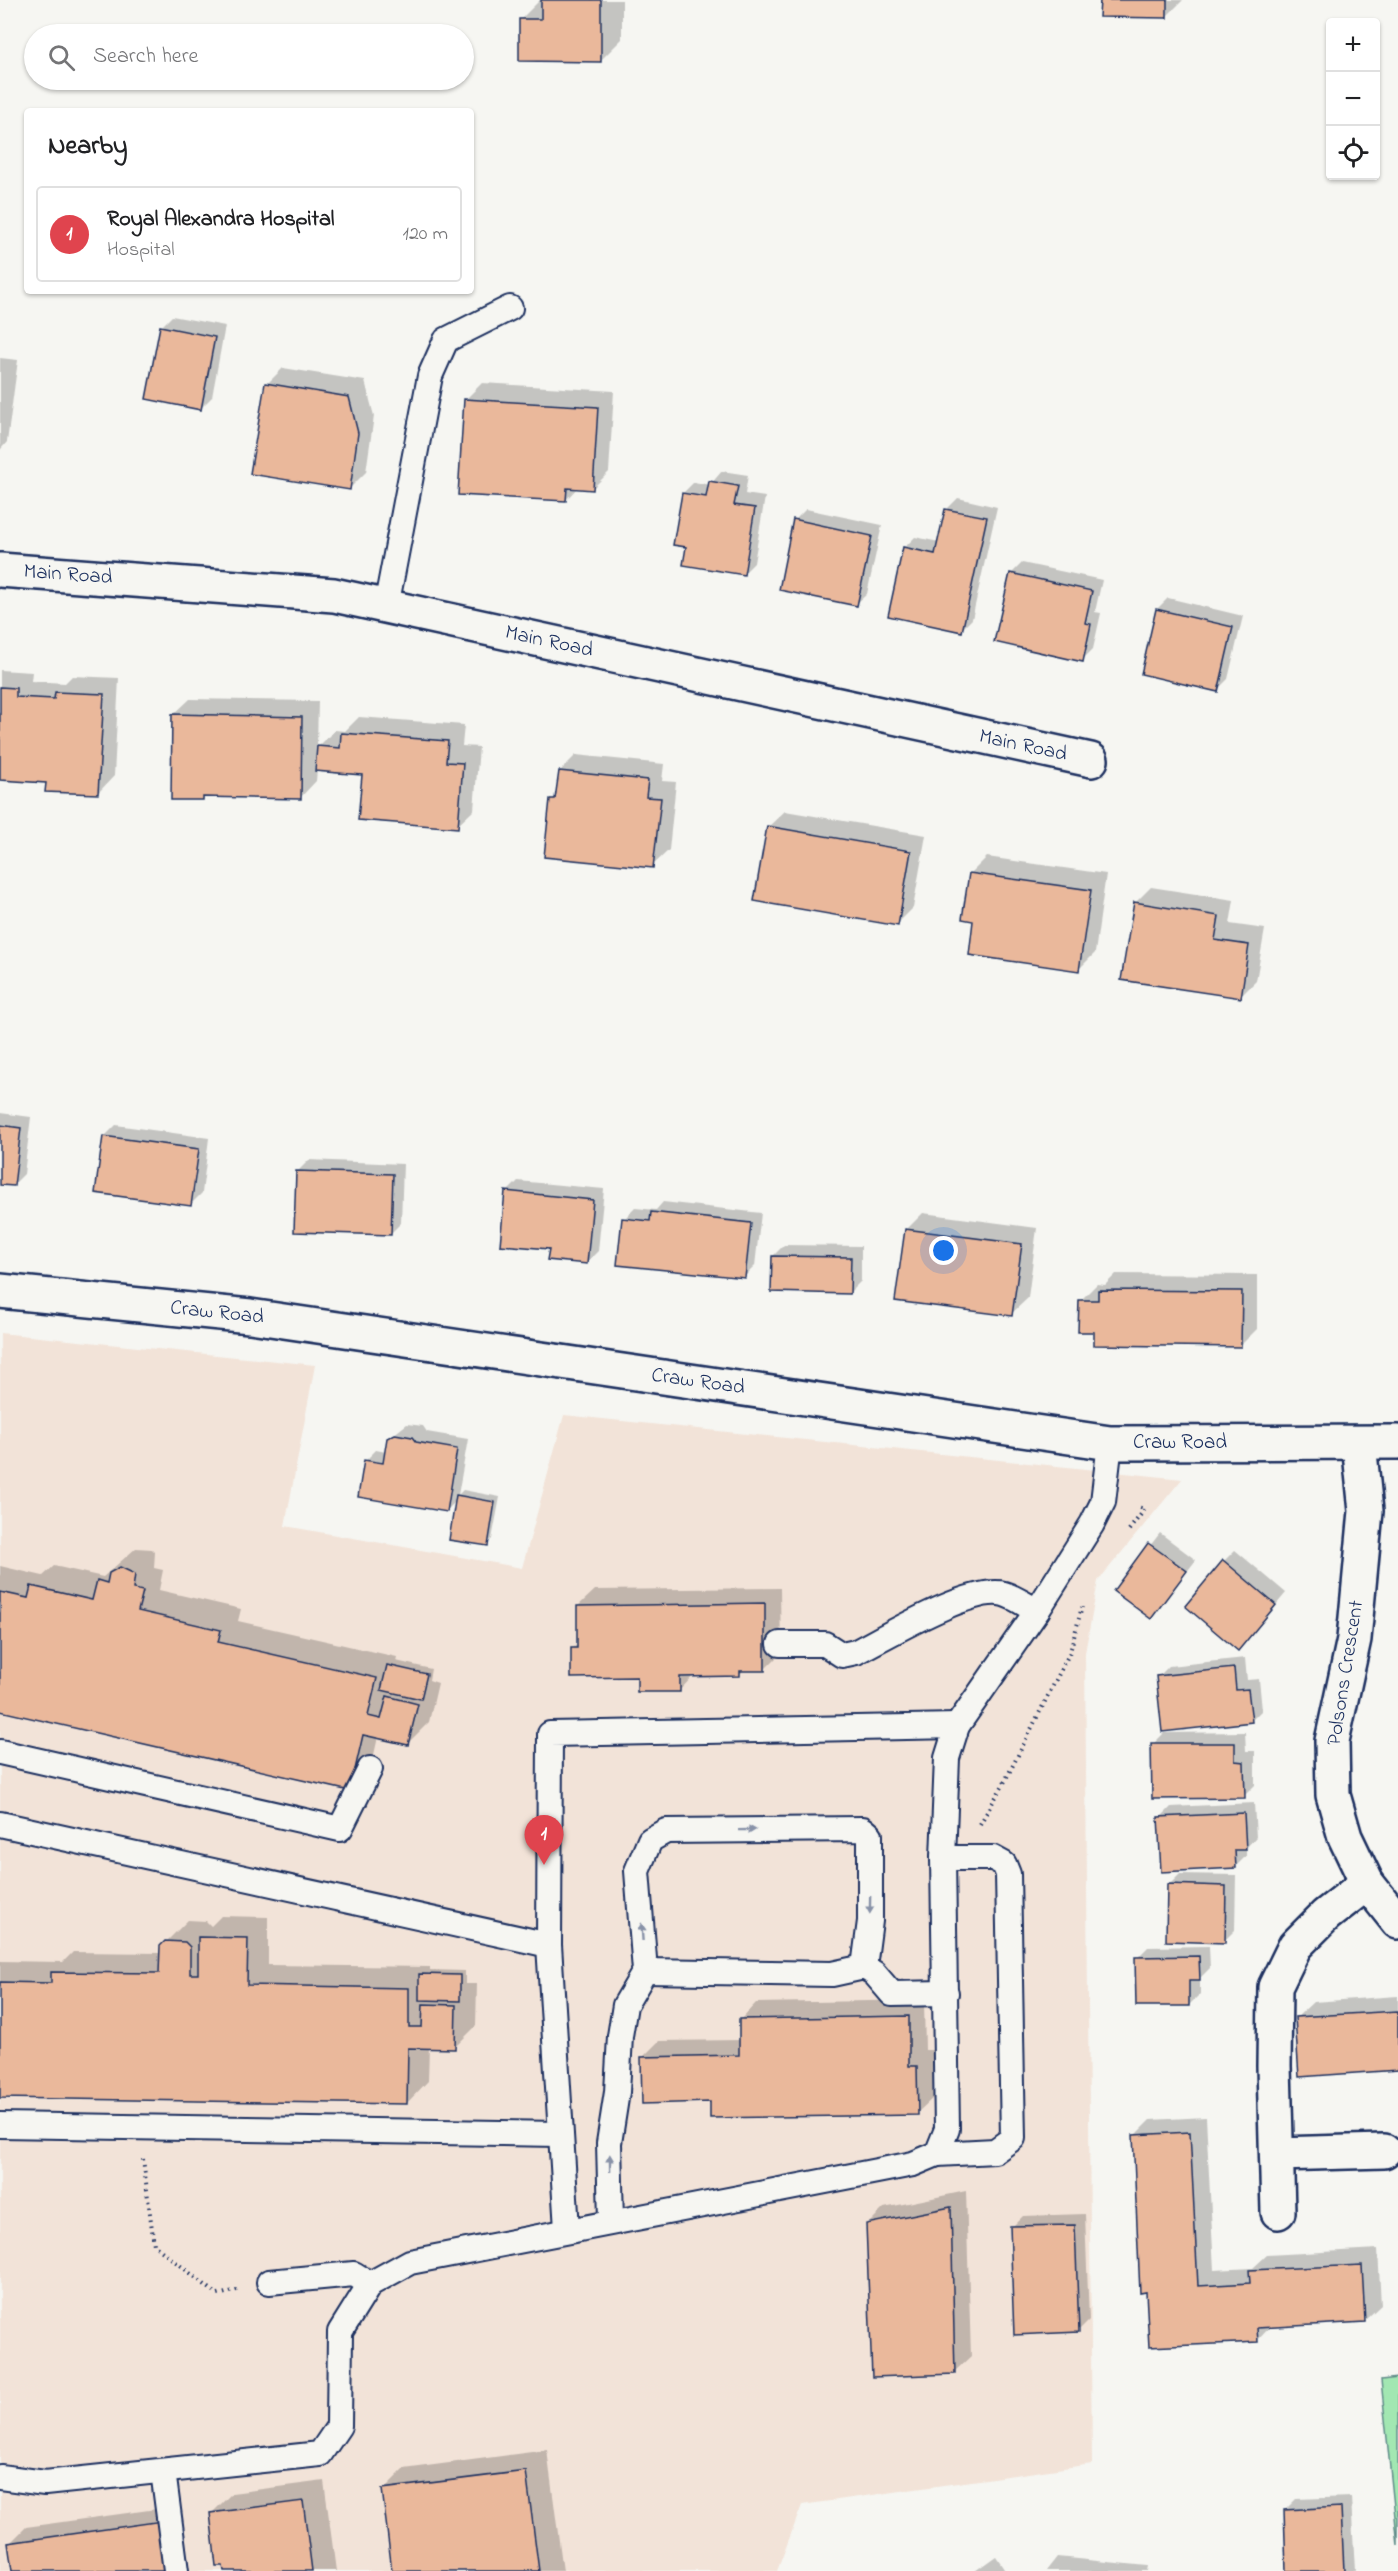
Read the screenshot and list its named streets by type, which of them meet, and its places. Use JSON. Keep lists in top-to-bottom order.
{
  "streets": {
    "street": ["Main Road", "Craw Road", "Polsons Crescent"]
  },
  "crossings": [
    ["Craw Road", "Polsons Crescent"]
  ],
  "page": {
    "map_buttons": ["+", "−"],
    "search": "Search here",
    "heading": "Nearby",
    "list": [
      {
        "mark": "1",
        "name": "Royal Alexandra Hospital",
        "note": "Hospital",
        "value": "120 m"
      }
    ],
    "pins": "1"
  }
}
